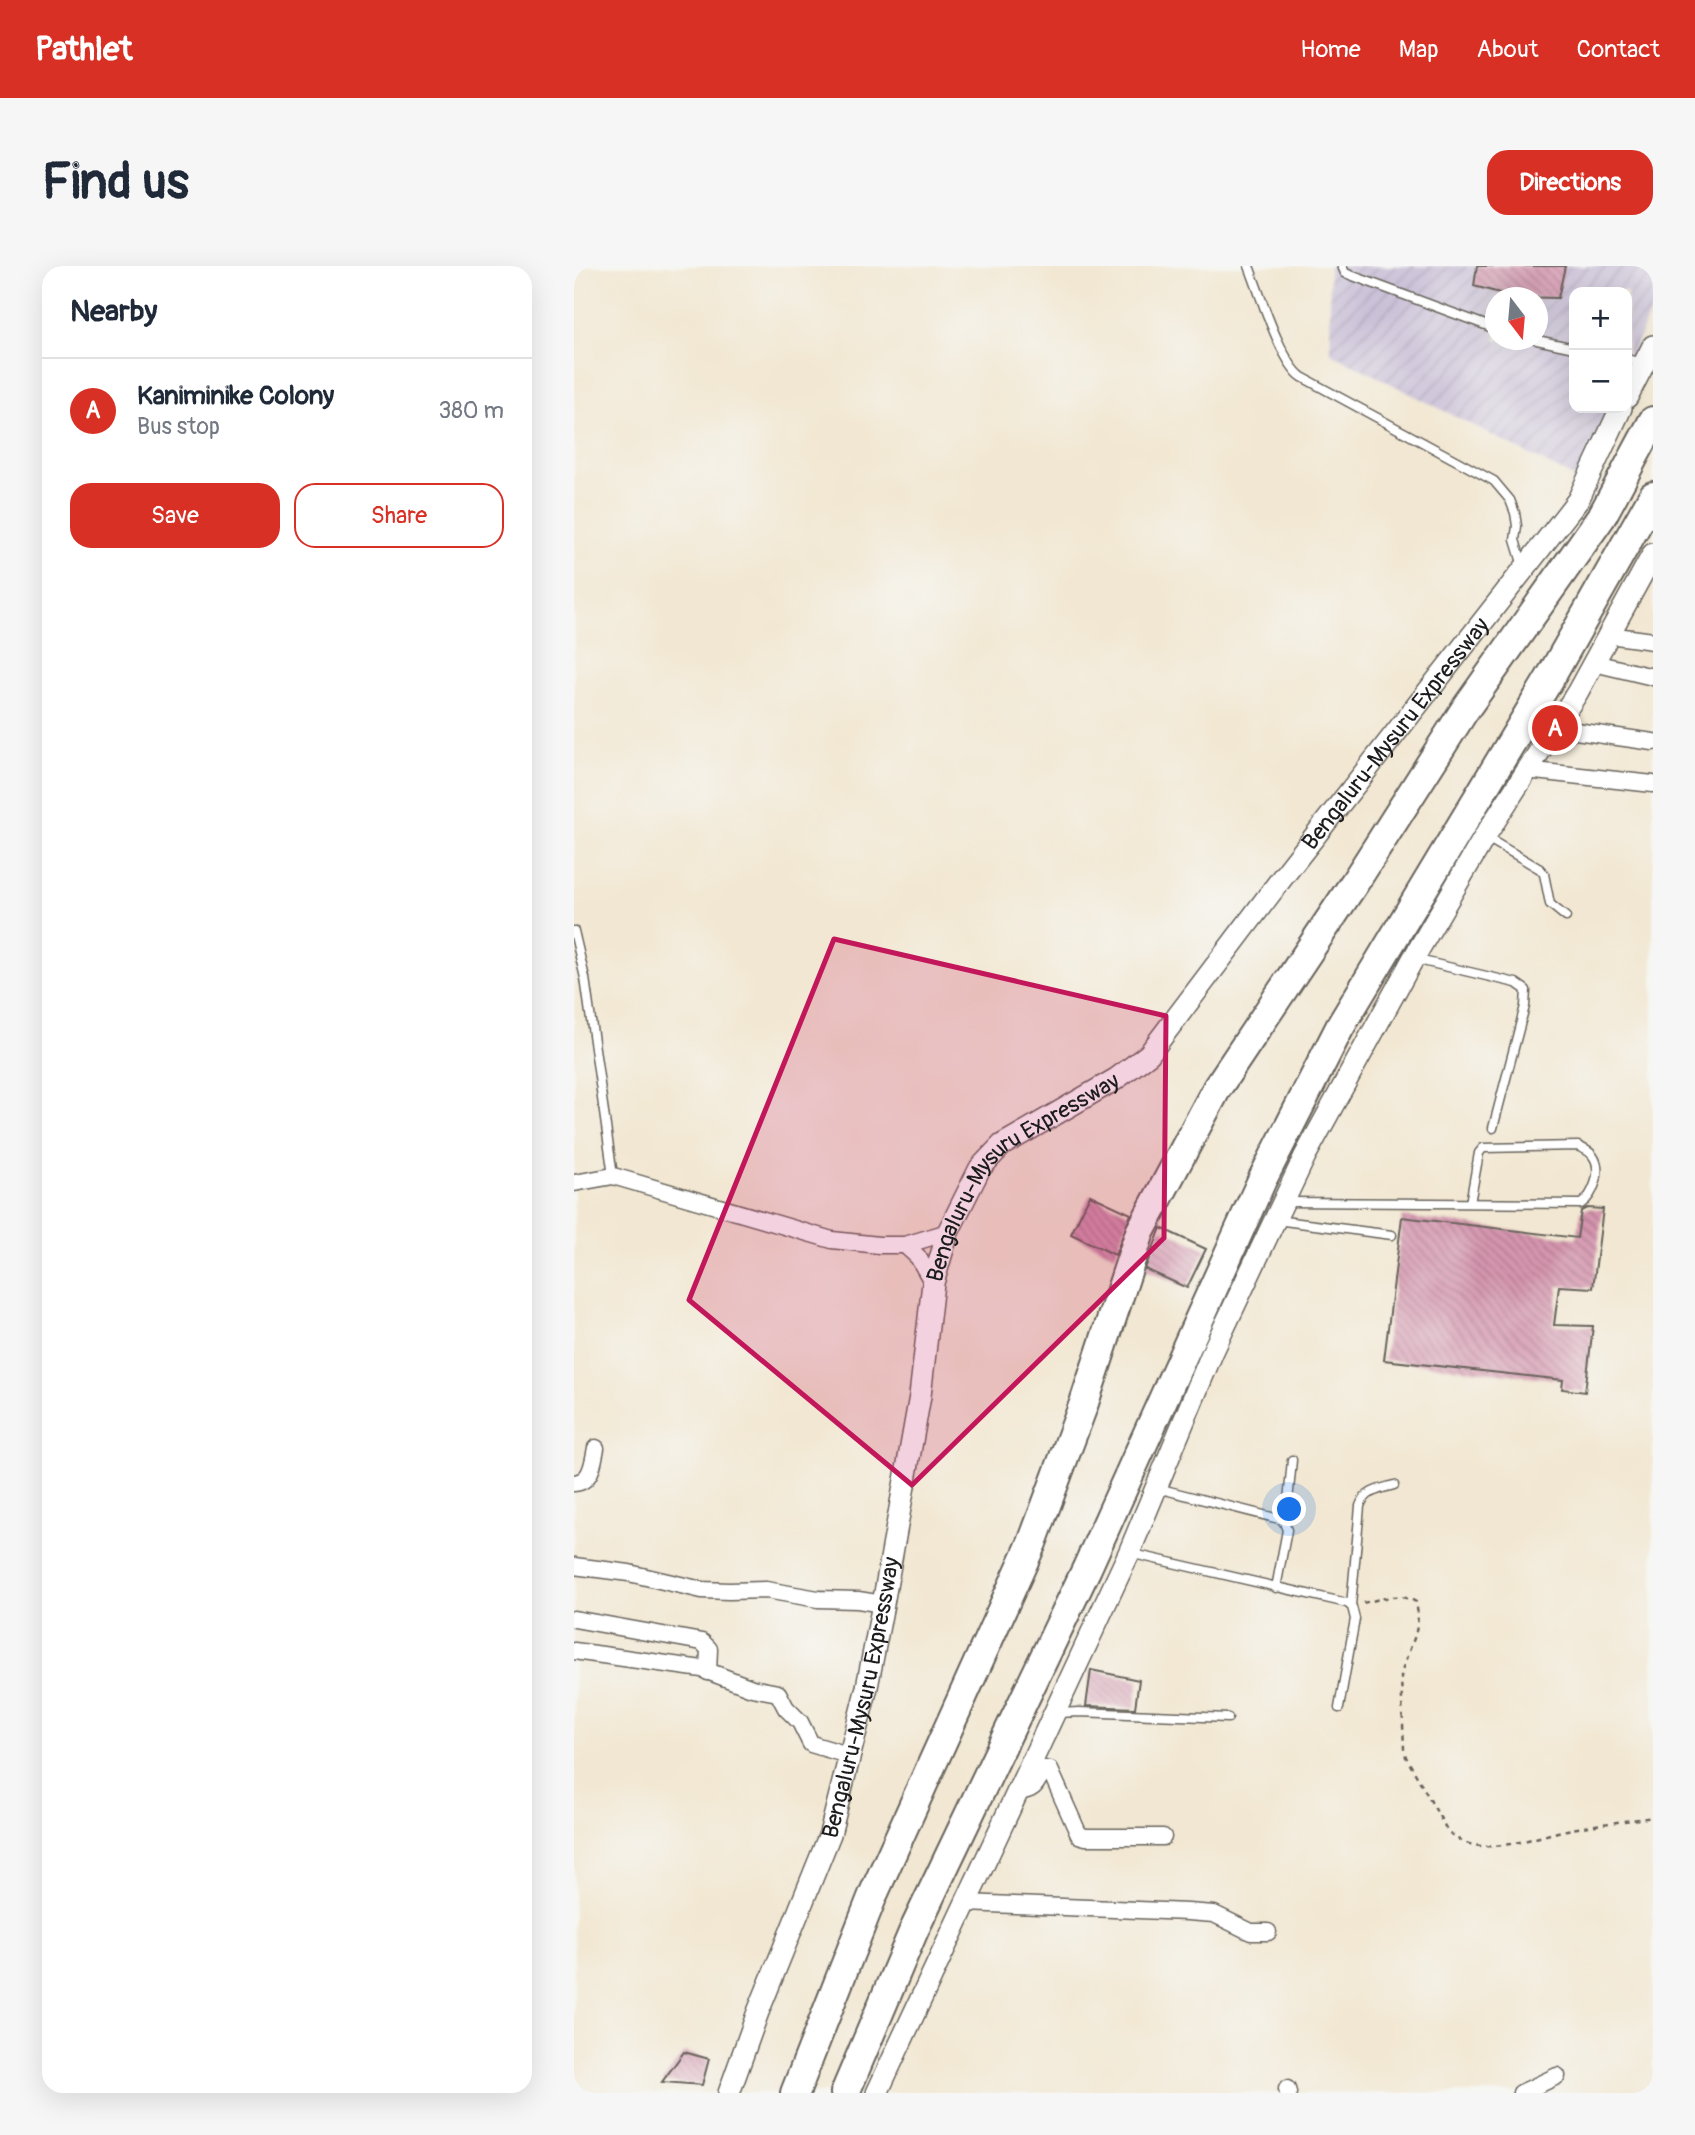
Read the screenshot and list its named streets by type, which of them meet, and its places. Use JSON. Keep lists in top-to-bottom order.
{
  "streets": {
    "highway": ["Bengaluru-Mysuru Expressway"]
  },
  "north": "bottom",
  "page": {
    "header": "Pathlet",
    "nav": [
      "Home",
      "Map",
      "About",
      "Contact"
    ],
    "buttons": [
      "Directions",
      ["Save", "Share"]
    ],
    "title": "Find us",
    "heading": "Nearby",
    "map_buttons": ["+", "−"],
    "list": [
      {
        "mark": "A",
        "name": "Kaniminike Colony",
        "note": "Bus stop",
        "value": "380 m"
      }
    ],
    "pins": "A"
  }
}
